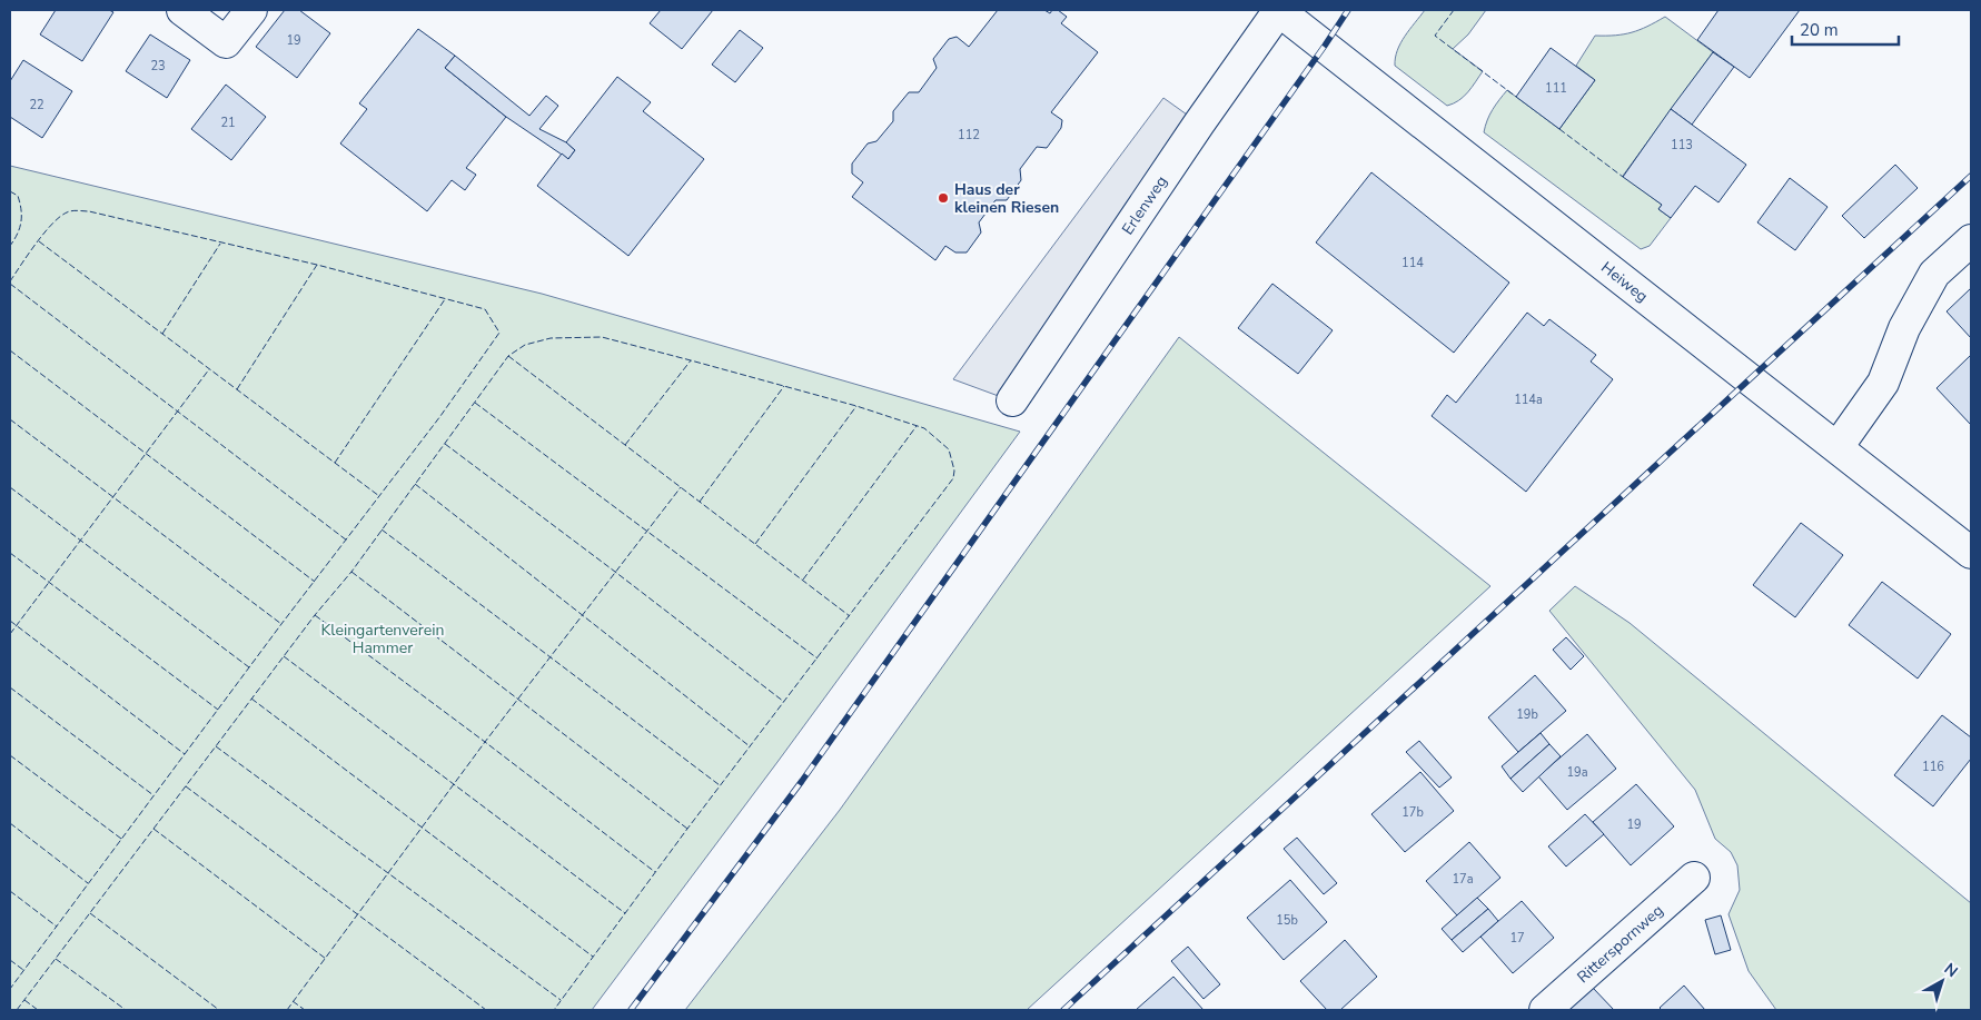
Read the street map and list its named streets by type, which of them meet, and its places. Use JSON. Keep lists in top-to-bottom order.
{
  "streets": {
    "street": ["Erlenweg", "Heiweg", "Ritterspornweg"]
  },
  "crossings": [
    ["Erlenweg", "Heiweg"]
  ],
  "parks": ["Kleingartenverein Hammer"],
  "places": ["Haus der kleinen Riesen"],
  "house_numbers": [
    "19",
    "23",
    "111",
    "22",
    "21",
    "112",
    "113",
    "114",
    "114a",
    "19b",
    "116",
    "19a",
    "17b",
    "19",
    "17a",
    "15b",
    "17"
  ],
  "scale_bar": "20 m",
  "north": "top right"
}
